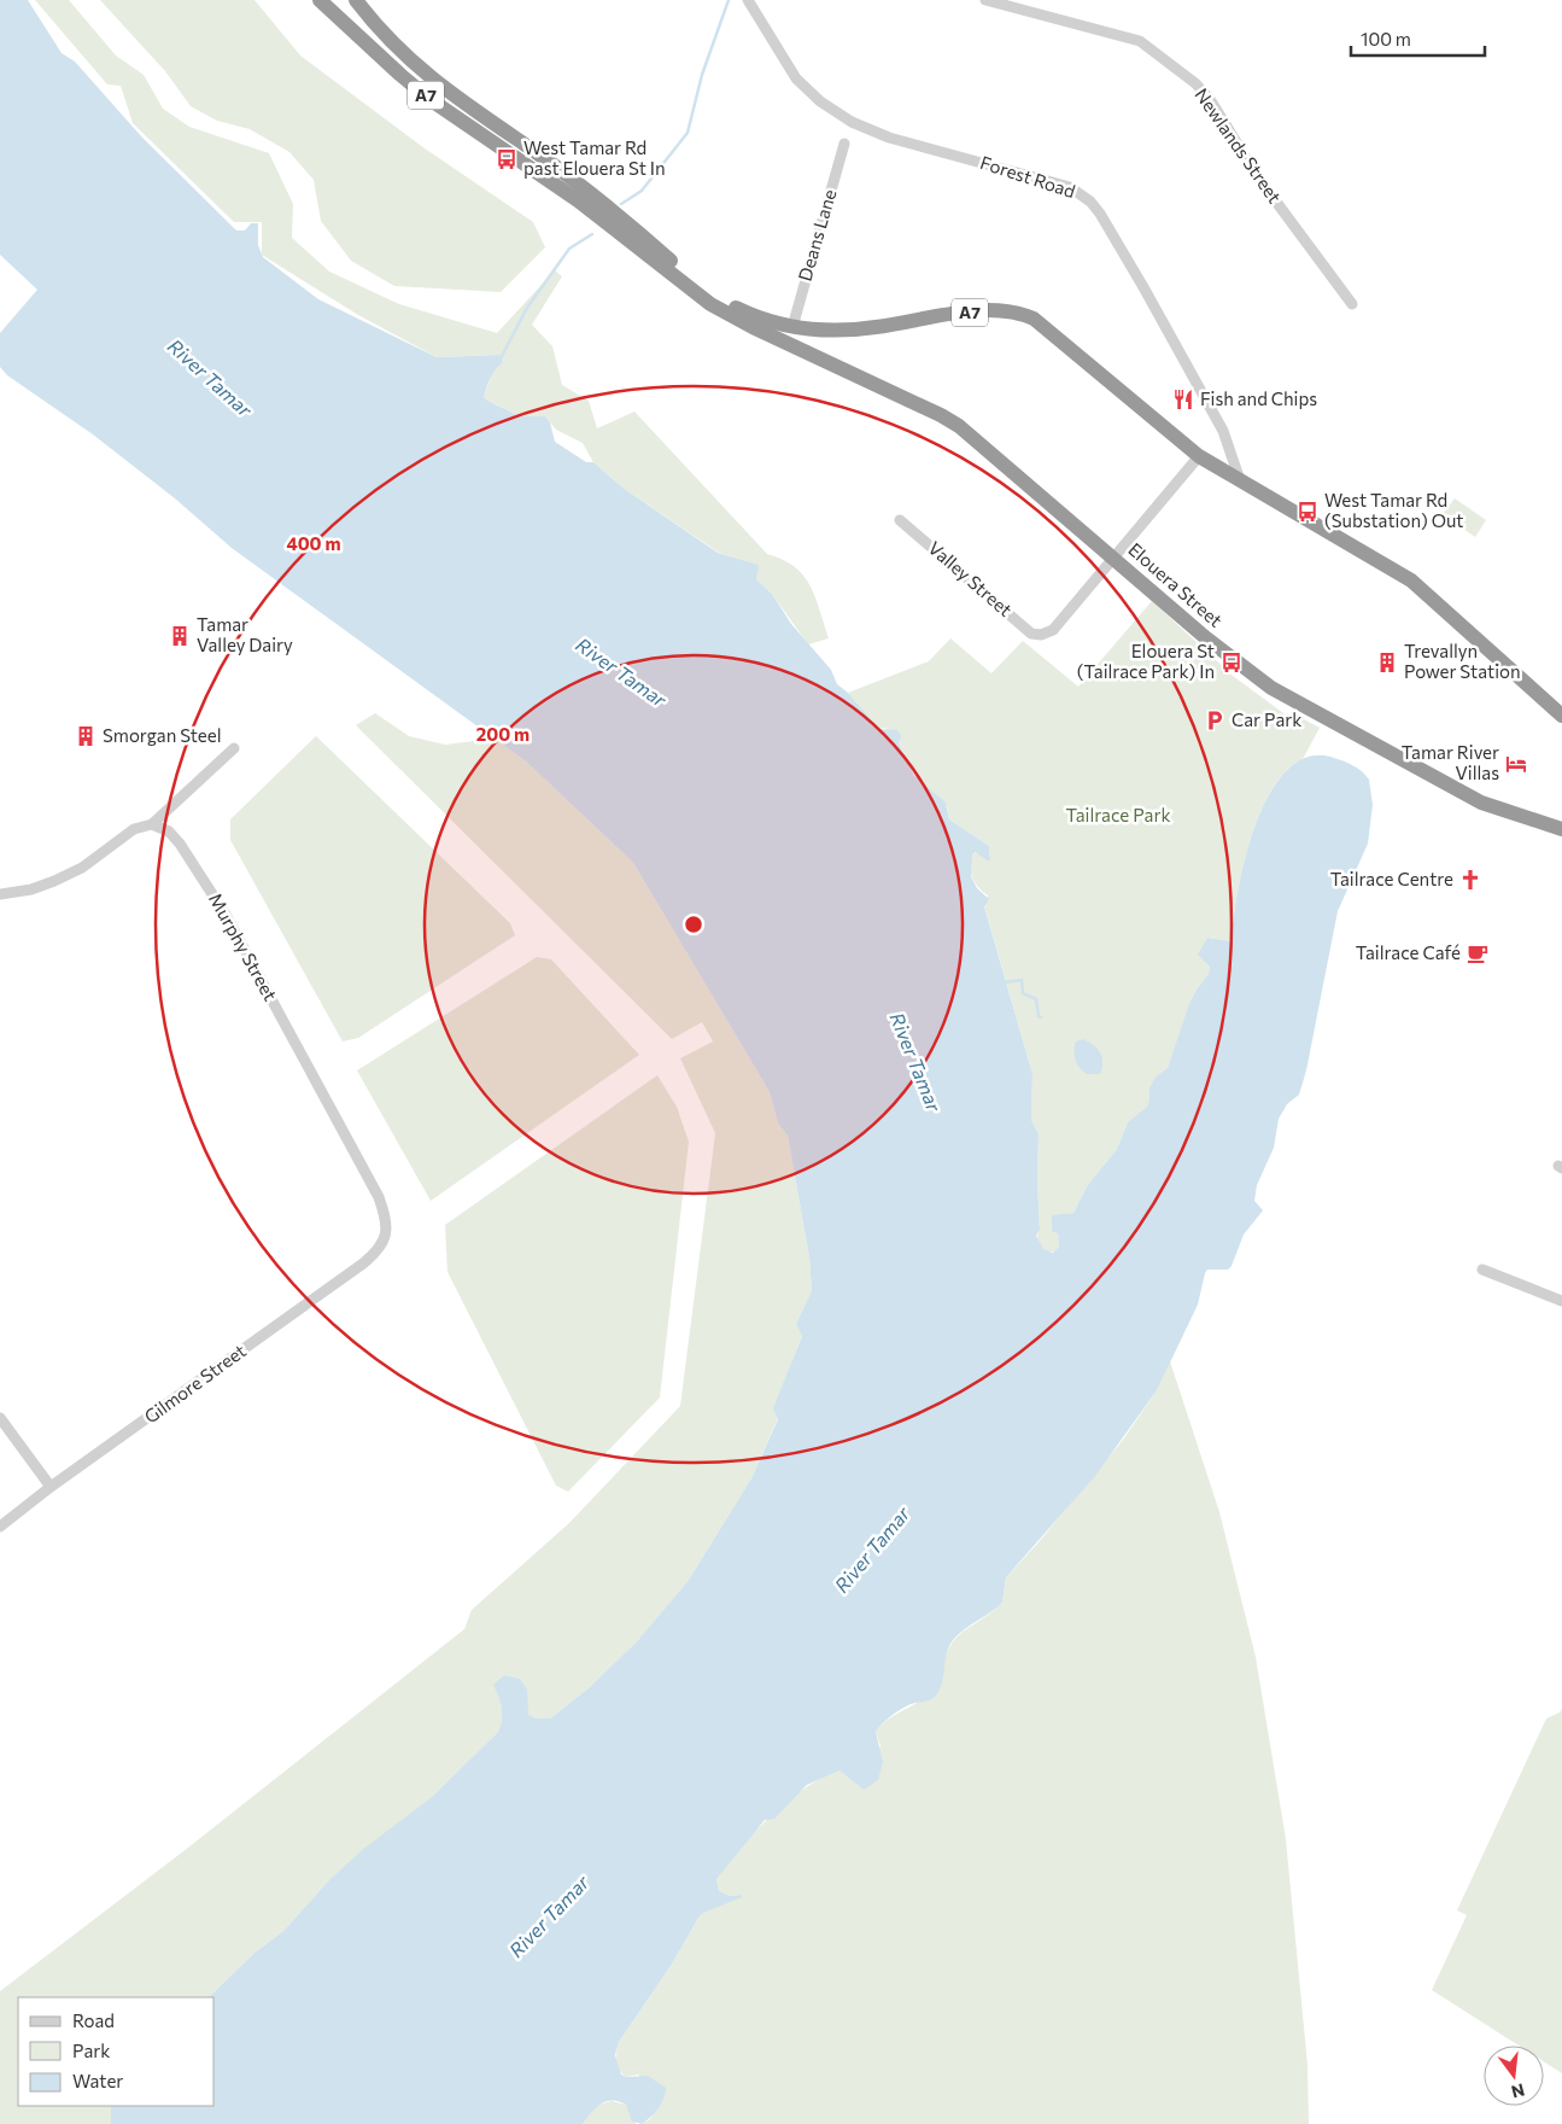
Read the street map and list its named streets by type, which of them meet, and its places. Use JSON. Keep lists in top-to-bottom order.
{
  "streets": {
    "highway": ["A7", "Elouera Street"],
    "street": [
      "Newlands Street",
      "Forest Road",
      "Deans Lane",
      "Valley Street",
      "Murphy Street",
      "Gilmore Street"
    ]
  },
  "crossings": [
    ["A7", "Forest Road"],
    ["A7", "Deans Lane"],
    ["Valley Street", "Elouera Street"],
    ["Murphy Street", "Gilmore Street"]
  ],
  "water": ["River Tamar"],
  "parks": ["Tailrace Park"],
  "places": {
    "bus stop": ["West Tamar Rd past Elouera St In", "West Tamar Rd (Substation) Out", "Elouera St (Tailrace Park) In"],
    "restaurant": ["Fish and Chips"],
    "building": ["Tamar Valley Dairy", "Trevallyn Power Station", "Smorgan Steel"],
    "parking": ["Car Park"],
    "hotel": ["Tamar River Villas"],
    "church": ["Tailrace Centre"],
    "cafe": ["Tailrace Café"]
  },
  "legend": ["Road", "Park", "Water"],
  "scale_bar": "100 m",
  "north": "bottom",
  "rings": ["400 m", "200 m"]
}
